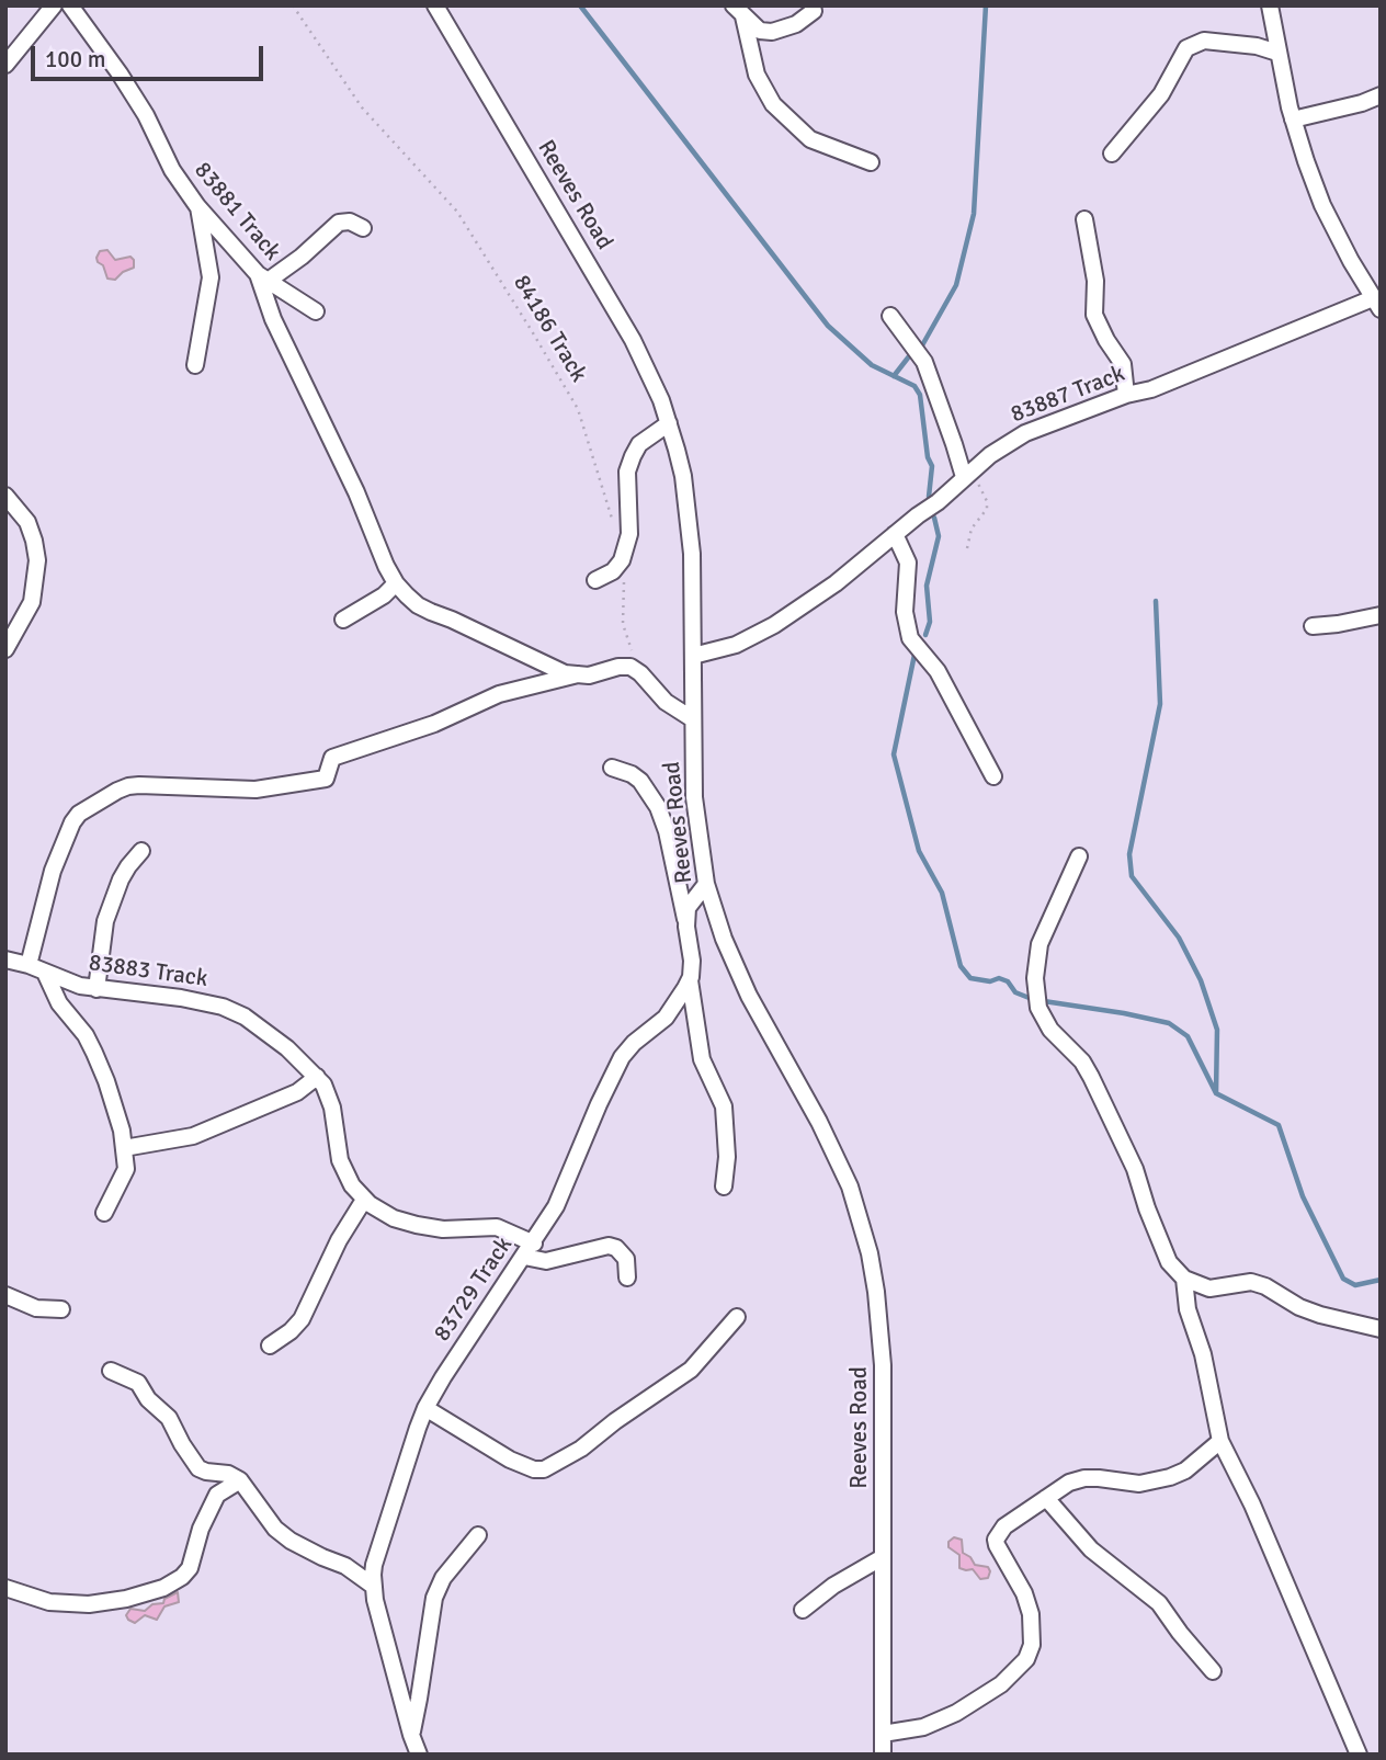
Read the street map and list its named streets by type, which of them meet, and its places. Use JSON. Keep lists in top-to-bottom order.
{
  "streets": {
    "street": [
      "Reeves Road",
      "83881 Track",
      "83887 Track",
      "83883 Track",
      "83729 Track"
    ],
    "path": ["84186 Track"]
  },
  "crossings": [
    ["Reeves Road", "83887 Track"],
    ["83883 Track", "83729 Track"]
  ],
  "scale_bar": "100 m"
}
